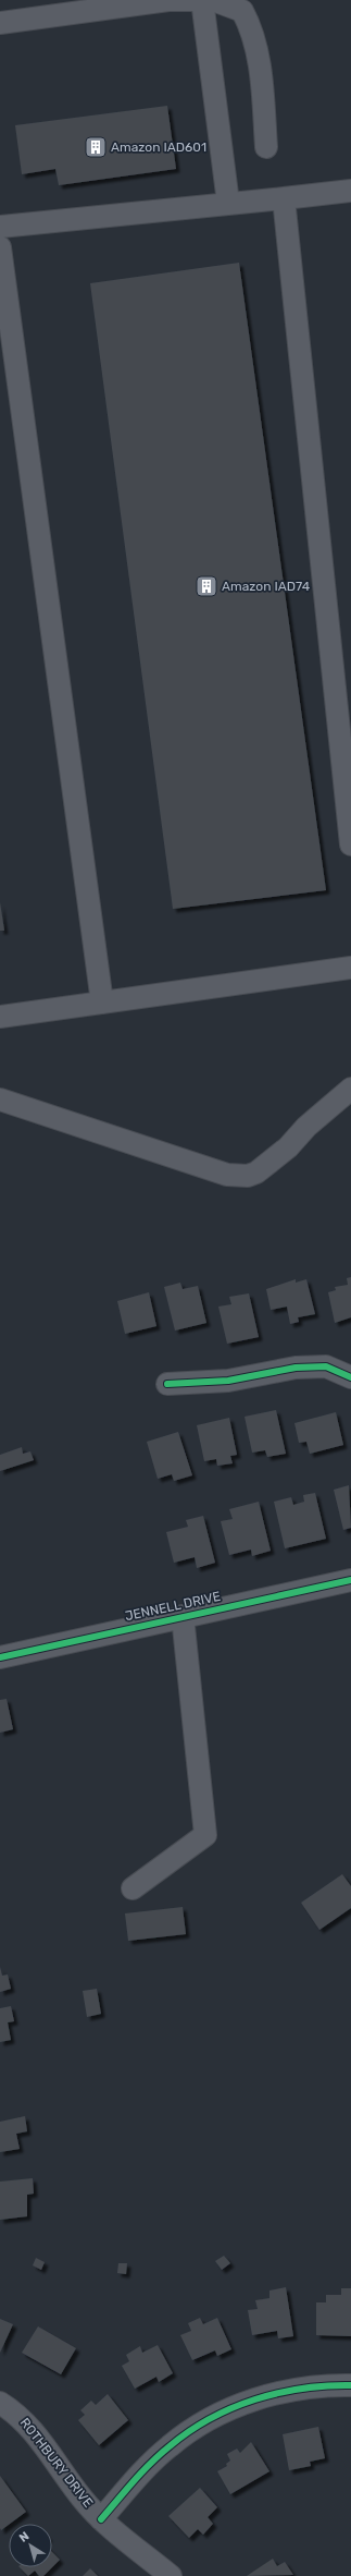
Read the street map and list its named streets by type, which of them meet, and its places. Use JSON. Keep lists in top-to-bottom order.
{
  "streets": {
    "street": ["JENNELL DRIVE", "ROTHBURY DRIVE"]
  },
  "places": {
    "building": ["Amazon IAD601", "Amazon IAD74"]
  },
  "north": "top left"
}
